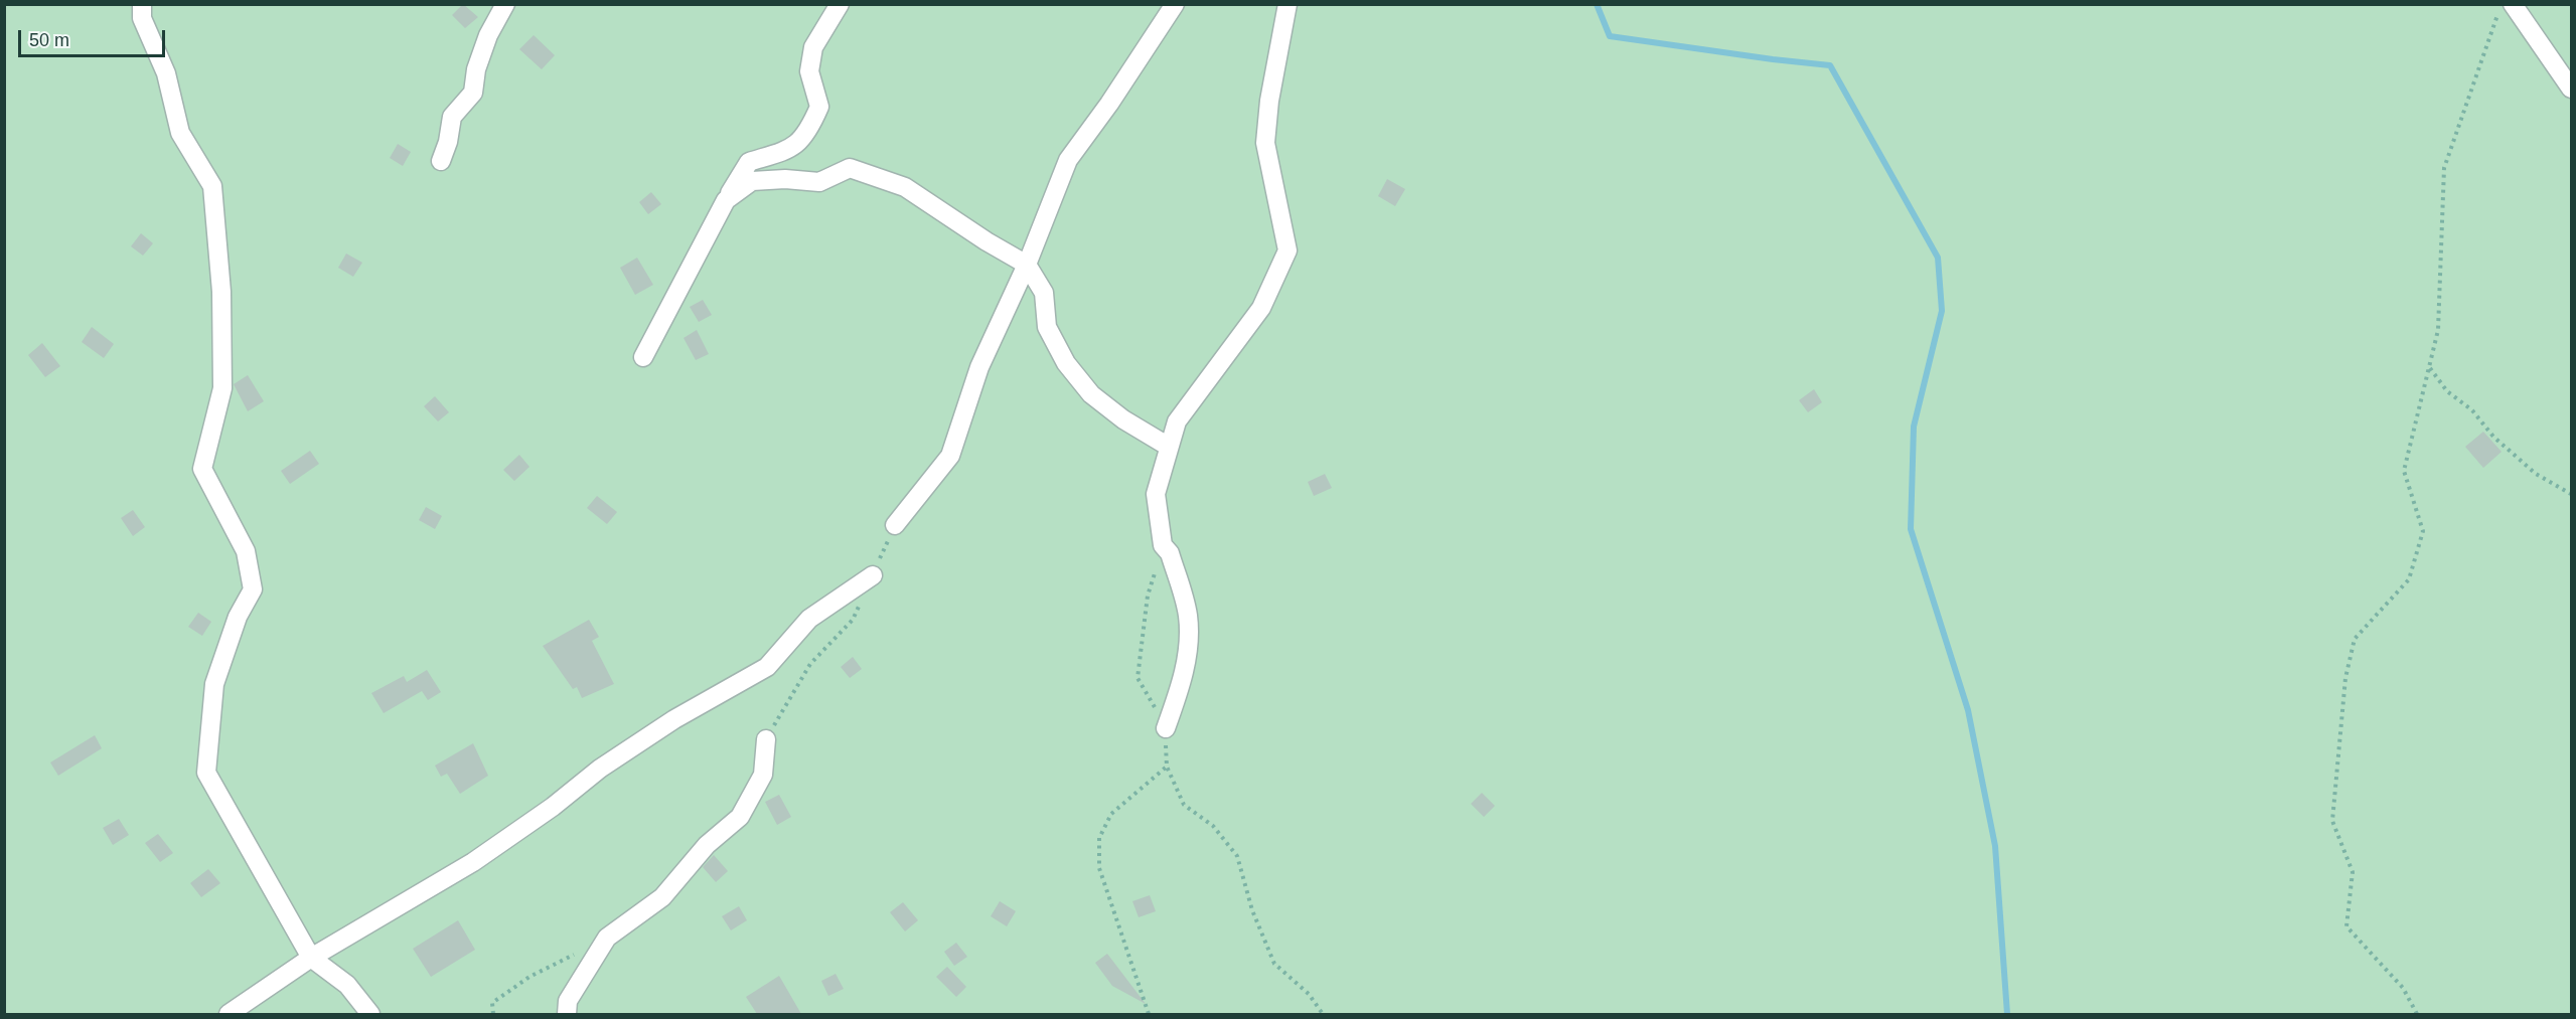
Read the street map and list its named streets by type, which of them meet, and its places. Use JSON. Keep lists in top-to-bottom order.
{
  "scale_bar": "50 m"
}
